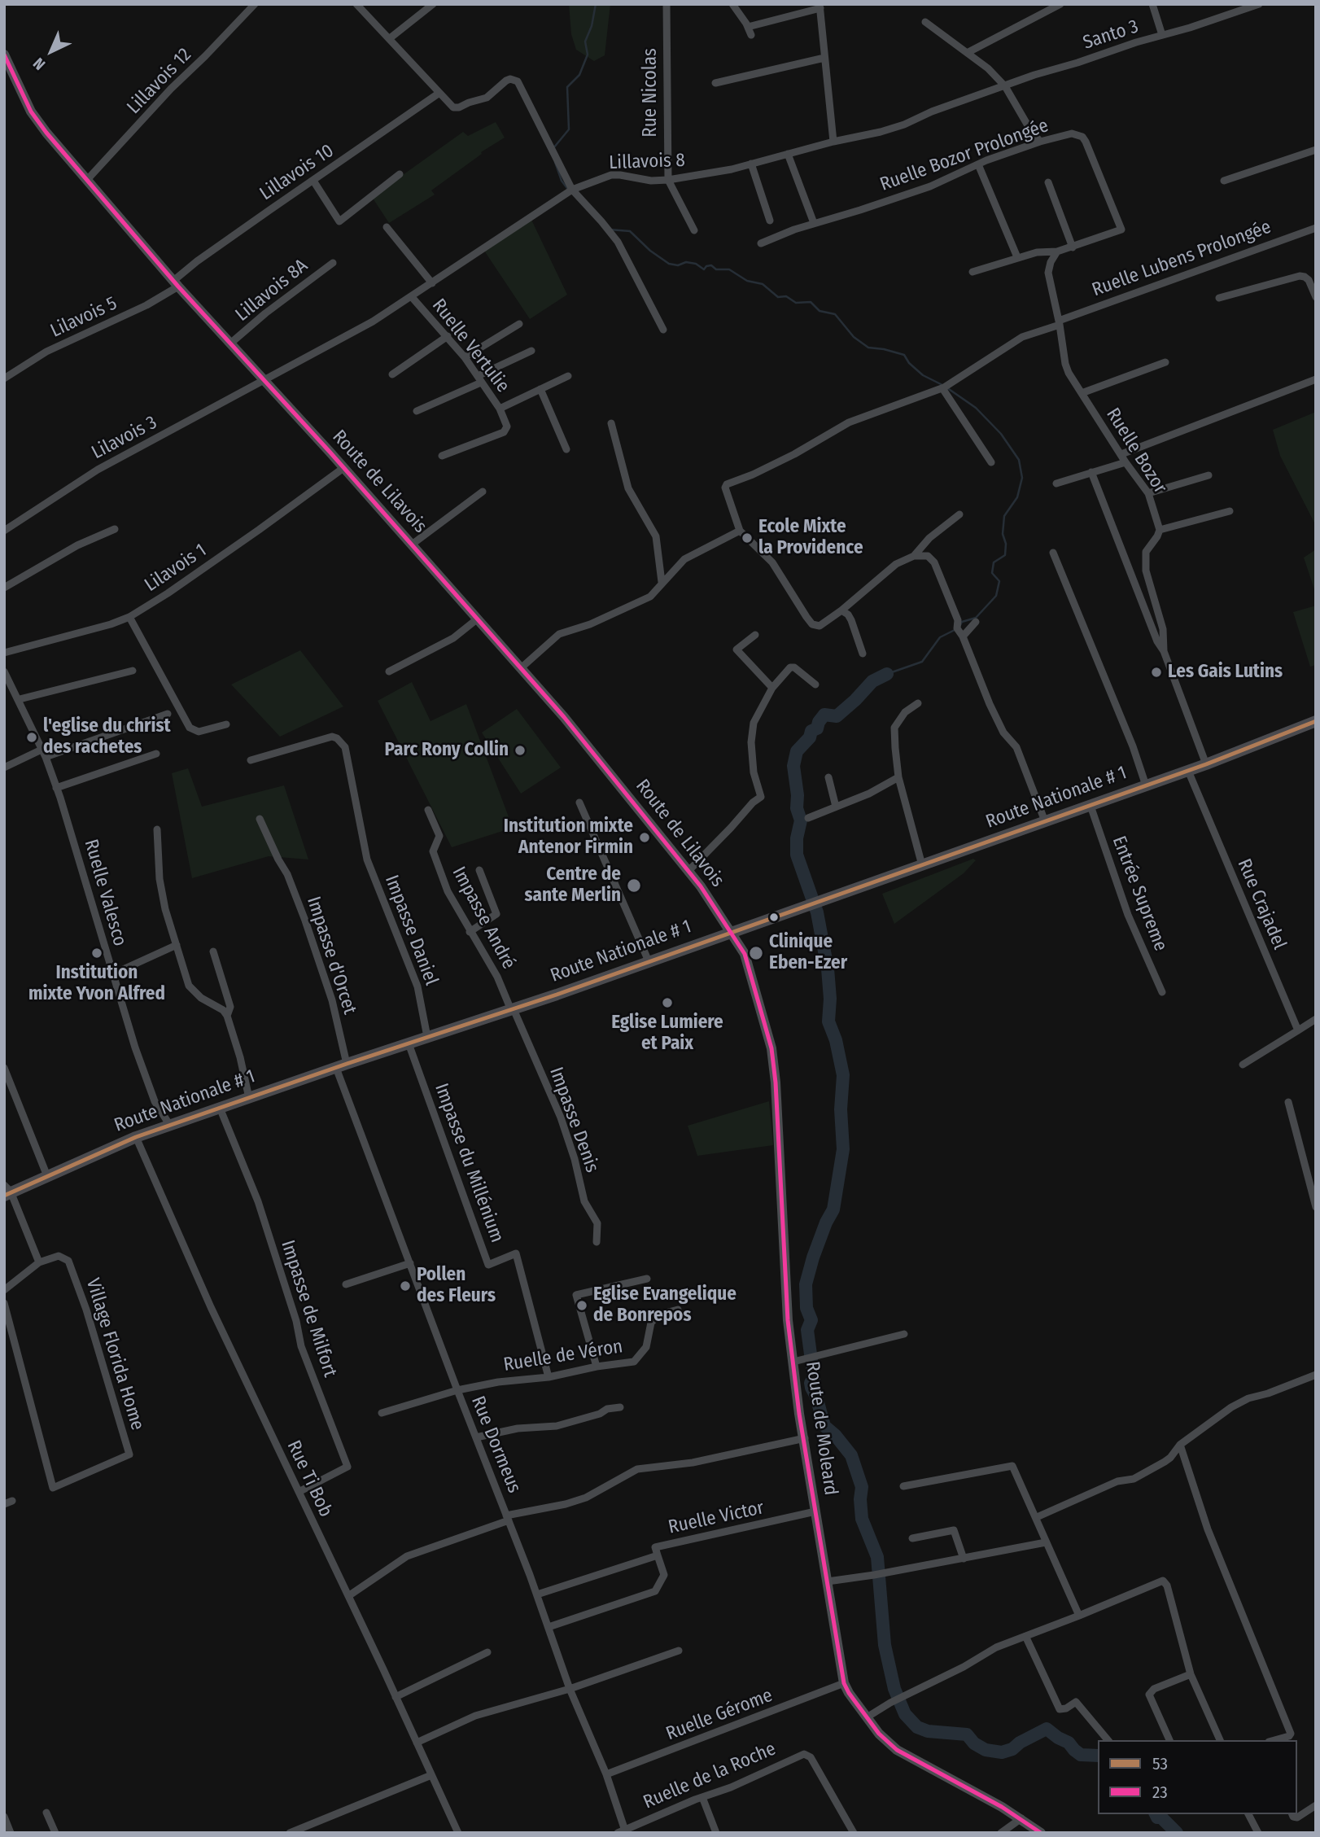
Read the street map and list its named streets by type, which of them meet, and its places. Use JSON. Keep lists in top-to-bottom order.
{
  "streets": {
    "main road": ["Route de Lilavois", "Route Nationale # 1", "Route de Moleard"],
    "street": [
      "Santo 3",
      "Lillavois 12",
      "Rue Nicolas",
      "Ruelle Bozor Prolongée",
      "Lillavois 8",
      "Lillavois 10",
      "Ruelle Lubens Prolongée",
      "Lillavois 8A",
      "Lilavois 5",
      "Ruelle Vertulie",
      "Lilavois 3",
      "Ruelle Bozor",
      "Lilavois 1",
      "Ruelle Valesco",
      "Entrée Supreme",
      "Rue Crajadel",
      "Impasse André",
      "Impasse Daniel",
      "Impasse d'Orcet",
      "Impasse Denis",
      "Impasse du Millénium",
      "Impasse de Milfort",
      "Village Florida Home",
      "Ruelle de Véron",
      "Rue Dormeus",
      "Rue Ti Bob",
      "Ruelle Victor",
      "Ruelle Gérome",
      "Ruelle de la Roche"
    ]
  },
  "crossings": [
    ["Santo 3", "Lillavois 8"],
    ["Lillavois 12", "Route de Lilavois"],
    ["Rue Nicolas", "Lillavois 8"],
    ["Lillavois 8", "Ruelle Vertulie"],
    ["Lillavois 8", "Lilavois 3"],
    ["Lillavois 8", "Route de Lilavois"],
    ["Lillavois 10", "Lilavois 5"],
    ["Lillavois 10", "Route de Lilavois"],
    ["Ruelle Lubens Prolongée", "Ruelle Bozor"],
    ["Lillavois 8A", "Route de Lilavois"],
    ["Lilavois 5", "Route de Lilavois"],
    ["Lilavois 3", "Route de Lilavois"],
    ["Route de Lilavois", "Lilavois 1"],
    ["Route de Lilavois", "Route Nationale # 1"],
    ["Route de Lilavois", "Route de Moleard"],
    ["Route Nationale # 1", "Ruelle Valesco"],
    ["Route Nationale # 1", "Entrée Supreme"],
    ["Route Nationale # 1", "Rue Crajadel"],
    ["Route Nationale # 1", "Impasse André"],
    ["Route Nationale # 1", "Impasse Daniel"],
    ["Route Nationale # 1", "Impasse d'Orcet"],
    ["Route Nationale # 1", "Impasse Denis"],
    ["Route Nationale # 1", "Impasse du Millénium"],
    ["Route Nationale # 1", "Impasse de Milfort"],
    ["Route Nationale # 1", "Route de Moleard"],
    ["Route Nationale # 1", "Rue Dormeus"],
    ["Route Nationale # 1", "Rue Ti Bob"],
    ["Impasse André", "Impasse Denis"],
    ["Impasse d'Orcet", "Rue Dormeus"],
    ["Impasse du Millénium", "Ruelle de Véron"],
    ["Impasse de Milfort", "Rue Ti Bob"],
    ["Ruelle de Véron", "Rue Dormeus"],
    ["Route de Moleard", "Ruelle Victor"],
    ["Route de Moleard", "Ruelle Gérome"],
    ["Rue Dormeus", "Ruelle Victor"],
    ["Rue Dormeus", "Ruelle Gérome"],
    ["Rue Dormeus", "Ruelle de la Roche"]
  ],
  "places": [
    "Ecole Mixte la Providence",
    "Les Gais Lutins",
    "l'eglise du christ des rachetes",
    "Parc Rony Collin",
    "Institution mixte Antenor Firmin",
    "Centre de sante Merlin",
    "Institution mixte Yvon Alfred",
    "Clinique Eben-Ezer",
    "Eglise Lumiere et Paix",
    "Pollen des Fleurs",
    "Eglise Evangelique de Bonrepos"
  ],
  "lines": ["transit line 23", "transit line 53"],
  "legend": ["53", "23"],
  "north": "bottom left"
}
